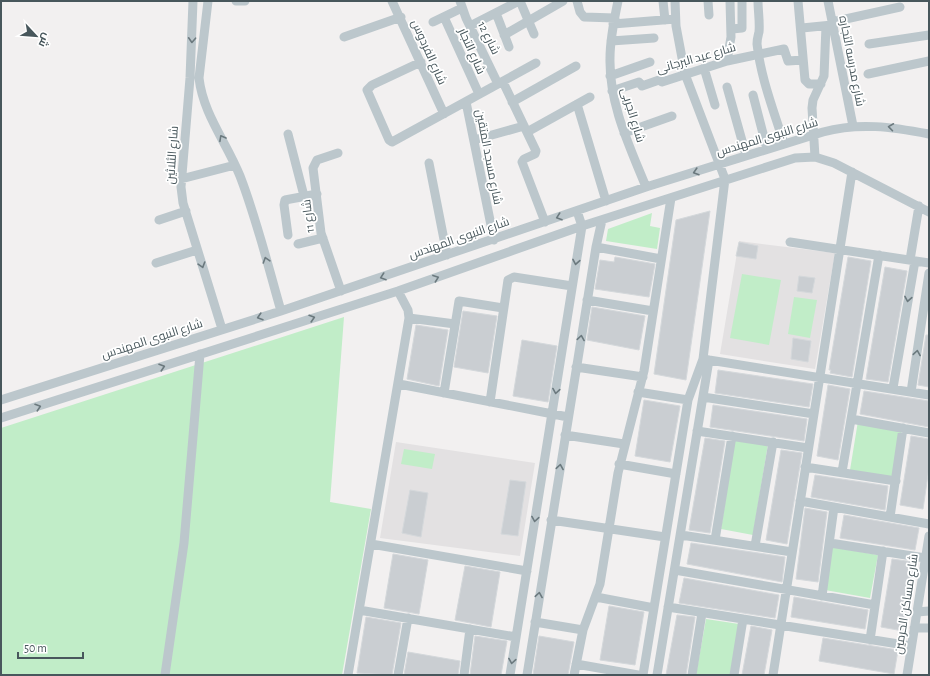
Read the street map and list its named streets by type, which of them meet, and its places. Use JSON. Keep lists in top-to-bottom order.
{
  "streets": {
    "street": [
      "شارع 12",
      "شارع التجار",
      "شارع الفردوس",
      "شارع عيد البرجانى",
      "شارع مدرسه التجاره",
      "شارع الجربى",
      "شارع النبوى المهندس",
      "شارع الثلاثين",
      "شارع مسجد المتقين",
      "شارع 11",
      "شارع مساكن الحرمين"
    ]
  },
  "crossings": [
    ["شارع 12", "شارع النبوى المهندس"],
    ["شارع عيد البرجانى", "شارع الجربى"],
    ["شارع مدرسه التجاره", "شارع النبوى المهندس"],
    ["شارع الجربى", "شارع النبوى المهندس"],
    ["شارع النبوى المهندس", "شارع الثلاثين"],
    ["شارع النبوى المهندس", "شارع مسجد المتقين"],
    ["شارع النبوى المهندس", "شارع 11"]
  ],
  "scale_bar": "50 m",
  "north": "bottom right"
}
